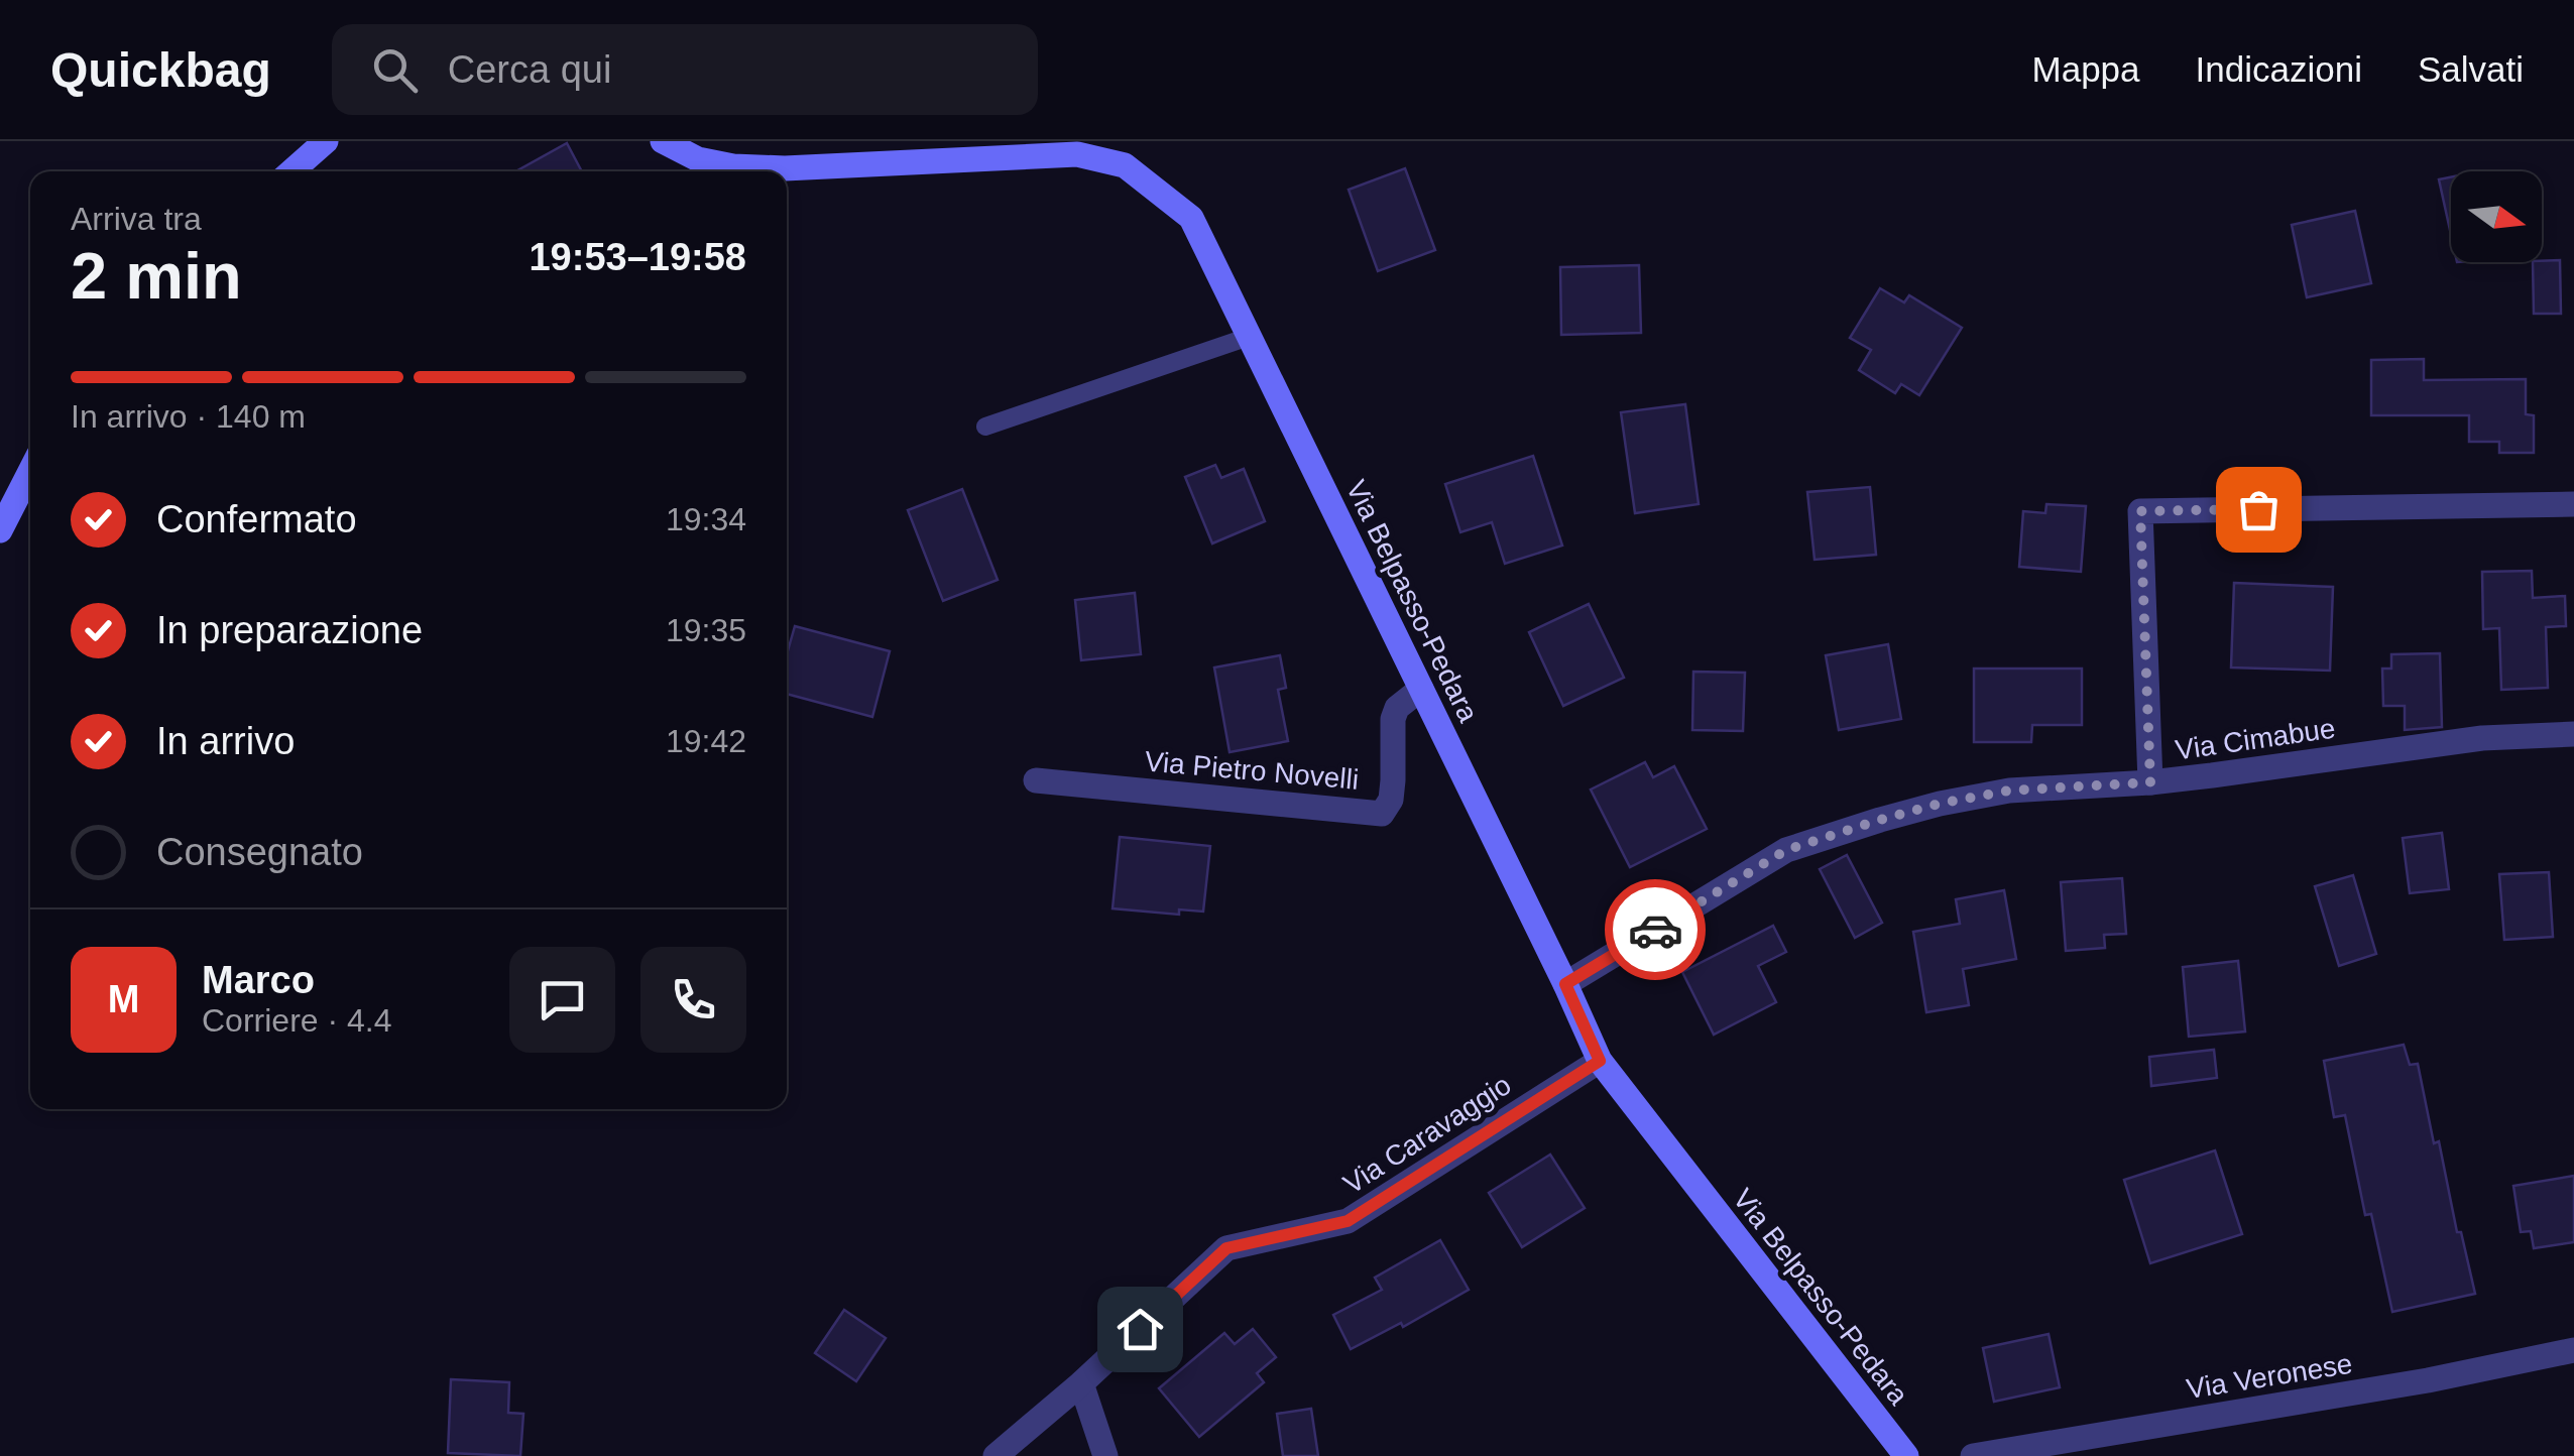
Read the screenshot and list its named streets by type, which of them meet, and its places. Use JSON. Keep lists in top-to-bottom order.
{
  "streets": {
    "street": [
      "Via Belpasso-Pedara",
      "Via Cimabue",
      "Via Pietro Novelli",
      "Via Caravaggio",
      "Via Veronese"
    ]
  },
  "crossings": [
    ["Via Belpasso-Pedara", "Via Cimabue"],
    ["Via Belpasso-Pedara", "Via Pietro Novelli"],
    ["Via Belpasso-Pedara", "Via Caravaggio"]
  ],
  "north": "right",
  "page": {
    "header": "Quickbag",
    "search": "Cerca qui",
    "nav": ["Mappa", "Indicazioni", "Salvati"],
    "heading": ["2 min", "Arriva tra", "19:53–19:58"],
    "panel": ["Marco", "Corriere · 4.4"],
    "bar": "In arrivo · 140 m",
    "list": [
      ["Confermato", "19:34"],
      ["In preparazione", "19:35"],
      ["In arrivo", "19:42"],
      "Consegnato"
    ],
    "round": "M"
  }
}
